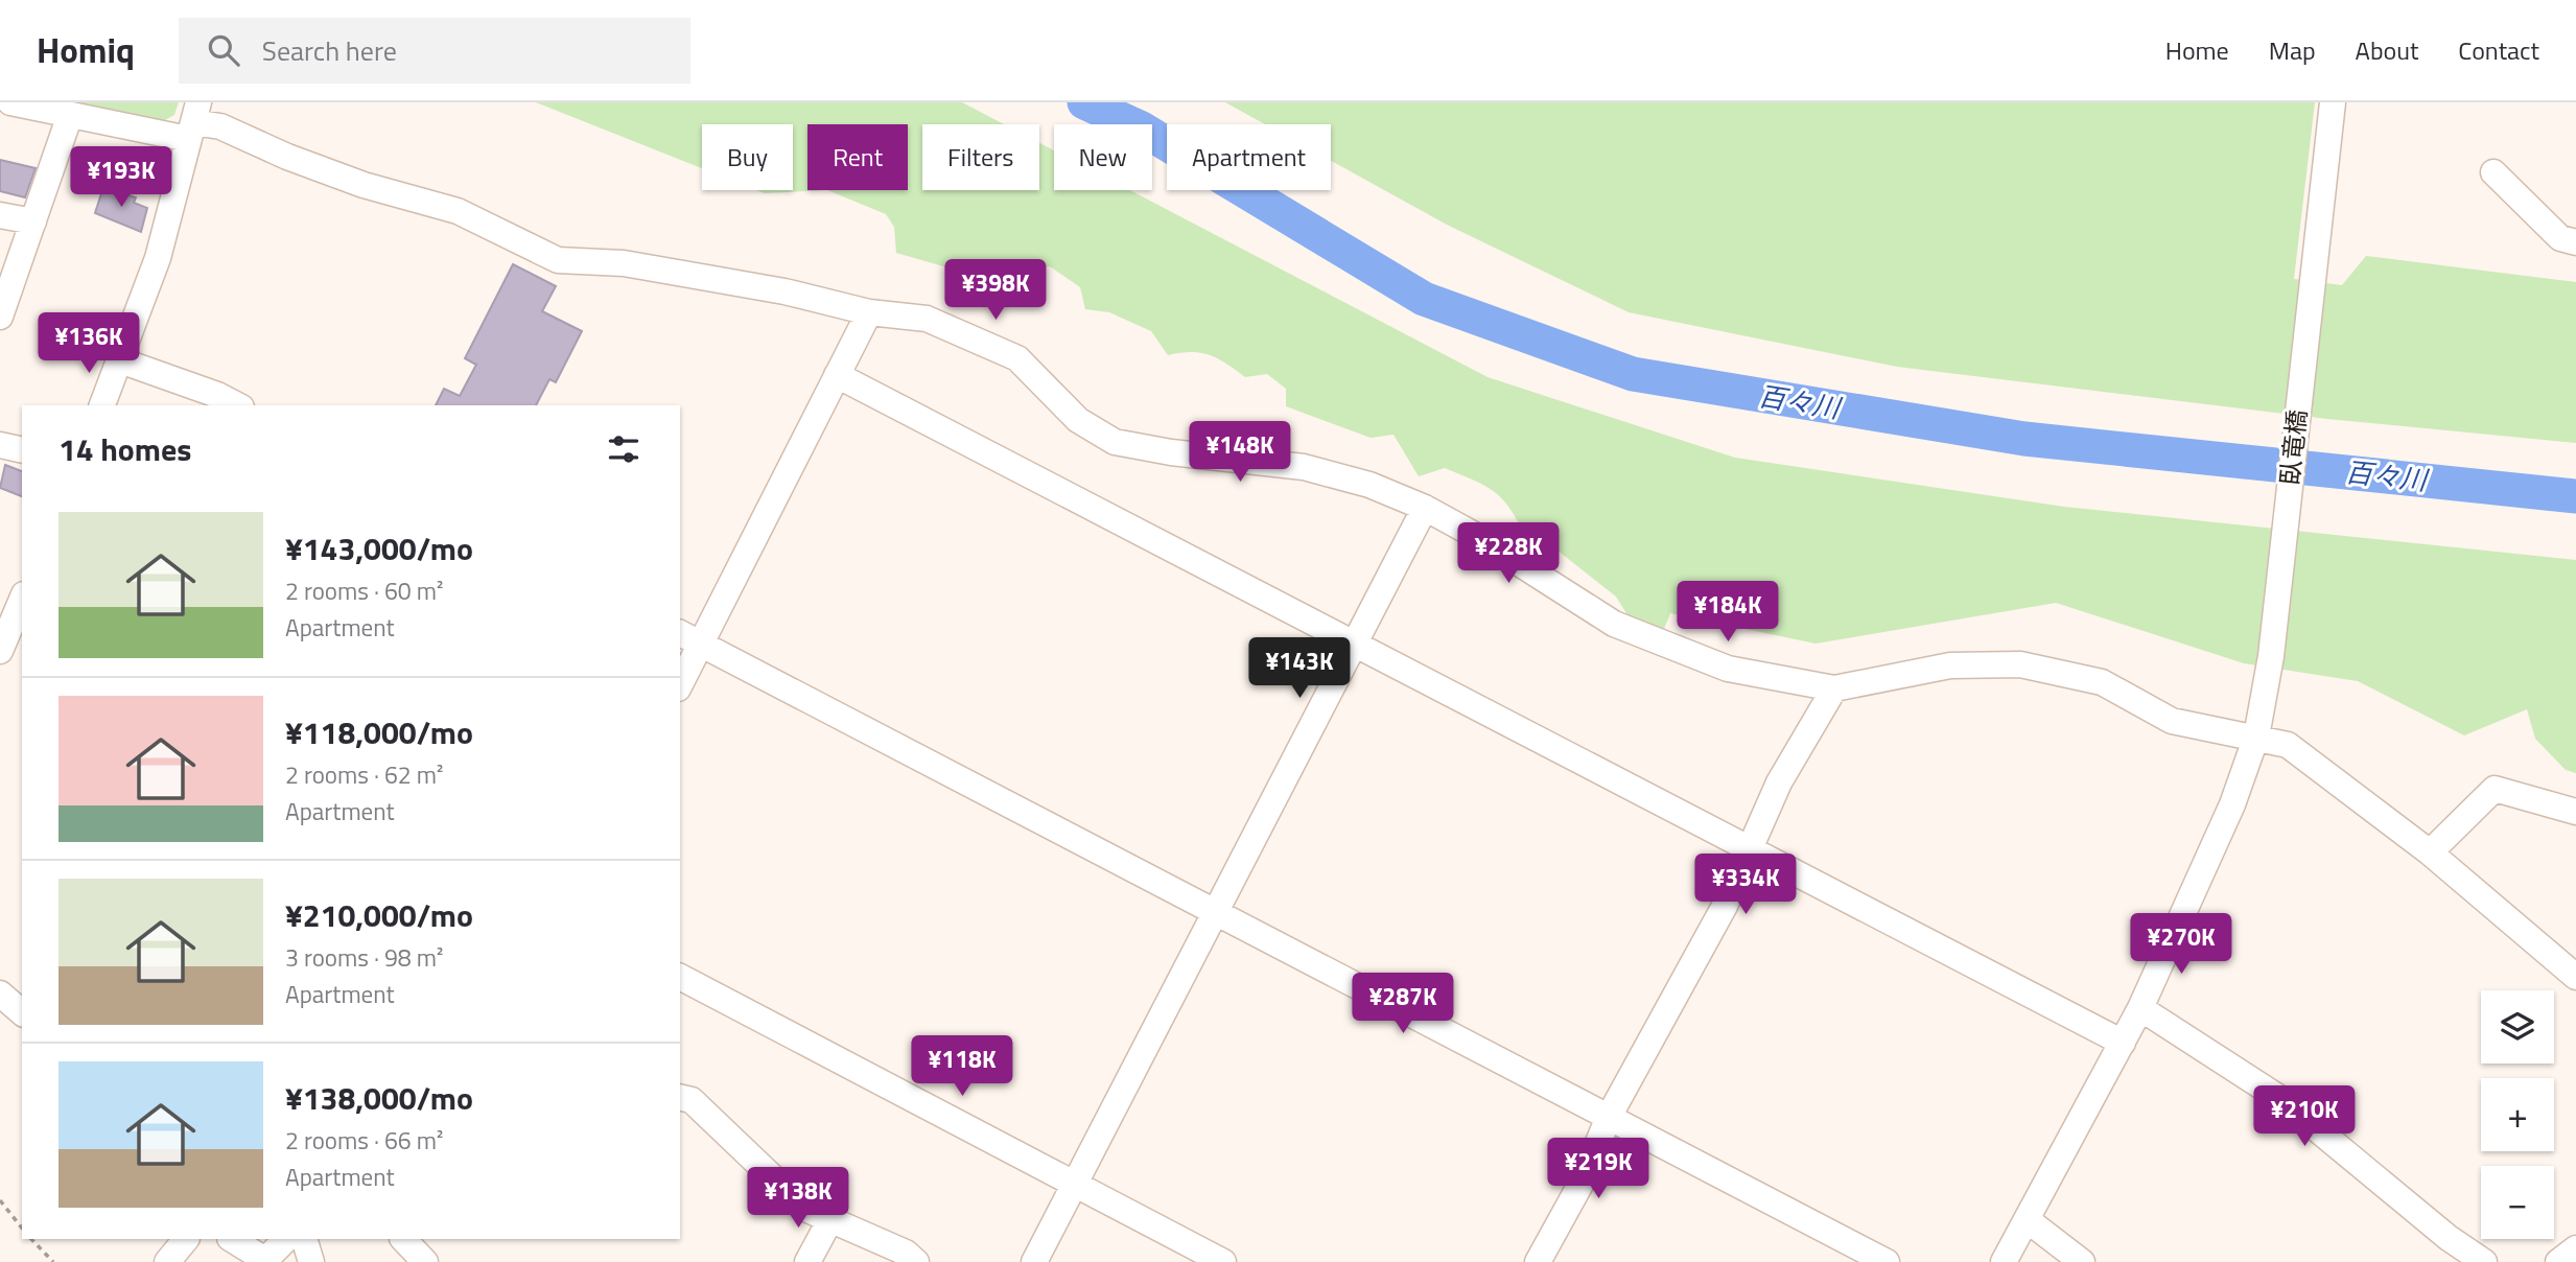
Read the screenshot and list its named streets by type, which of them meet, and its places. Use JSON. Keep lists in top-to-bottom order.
{
  "streets": {
    "street": ["臥竜橋"]
  },
  "water": ["百々川"],
  "page": {
    "header": "Homiq",
    "search": "Search here",
    "nav": [
      "Home",
      "Map",
      "About",
      "Contact"
    ],
    "chip": [
      "Buy",
      "Rent",
      "Filters",
      "New",
      "Apartment"
    ],
    "price": [
      "¥193K",
      "¥398K",
      "¥136K",
      "¥148K",
      "¥228K",
      "¥184K",
      "¥143K",
      "¥334K",
      "¥270K",
      "¥287K",
      "¥118K",
      "¥210K",
      "¥219K",
      "¥138K"
    ],
    "heading": "14 homes",
    "list": [
      {
        "name": "¥143,000/mo",
        "note": "2 rooms · 60 m² · Apartment"
      },
      {
        "name": "¥118,000/mo",
        "note": "2 rooms · 62 m² · Apartment"
      },
      {
        "name": "¥210,000/mo",
        "note": "3 rooms · 98 m² · Apartment"
      },
      {
        "name": "¥138,000/mo",
        "note": "2 rooms · 66 m² · Apartment"
      }
    ],
    "map_buttons": ["+", "−"]
  }
}
